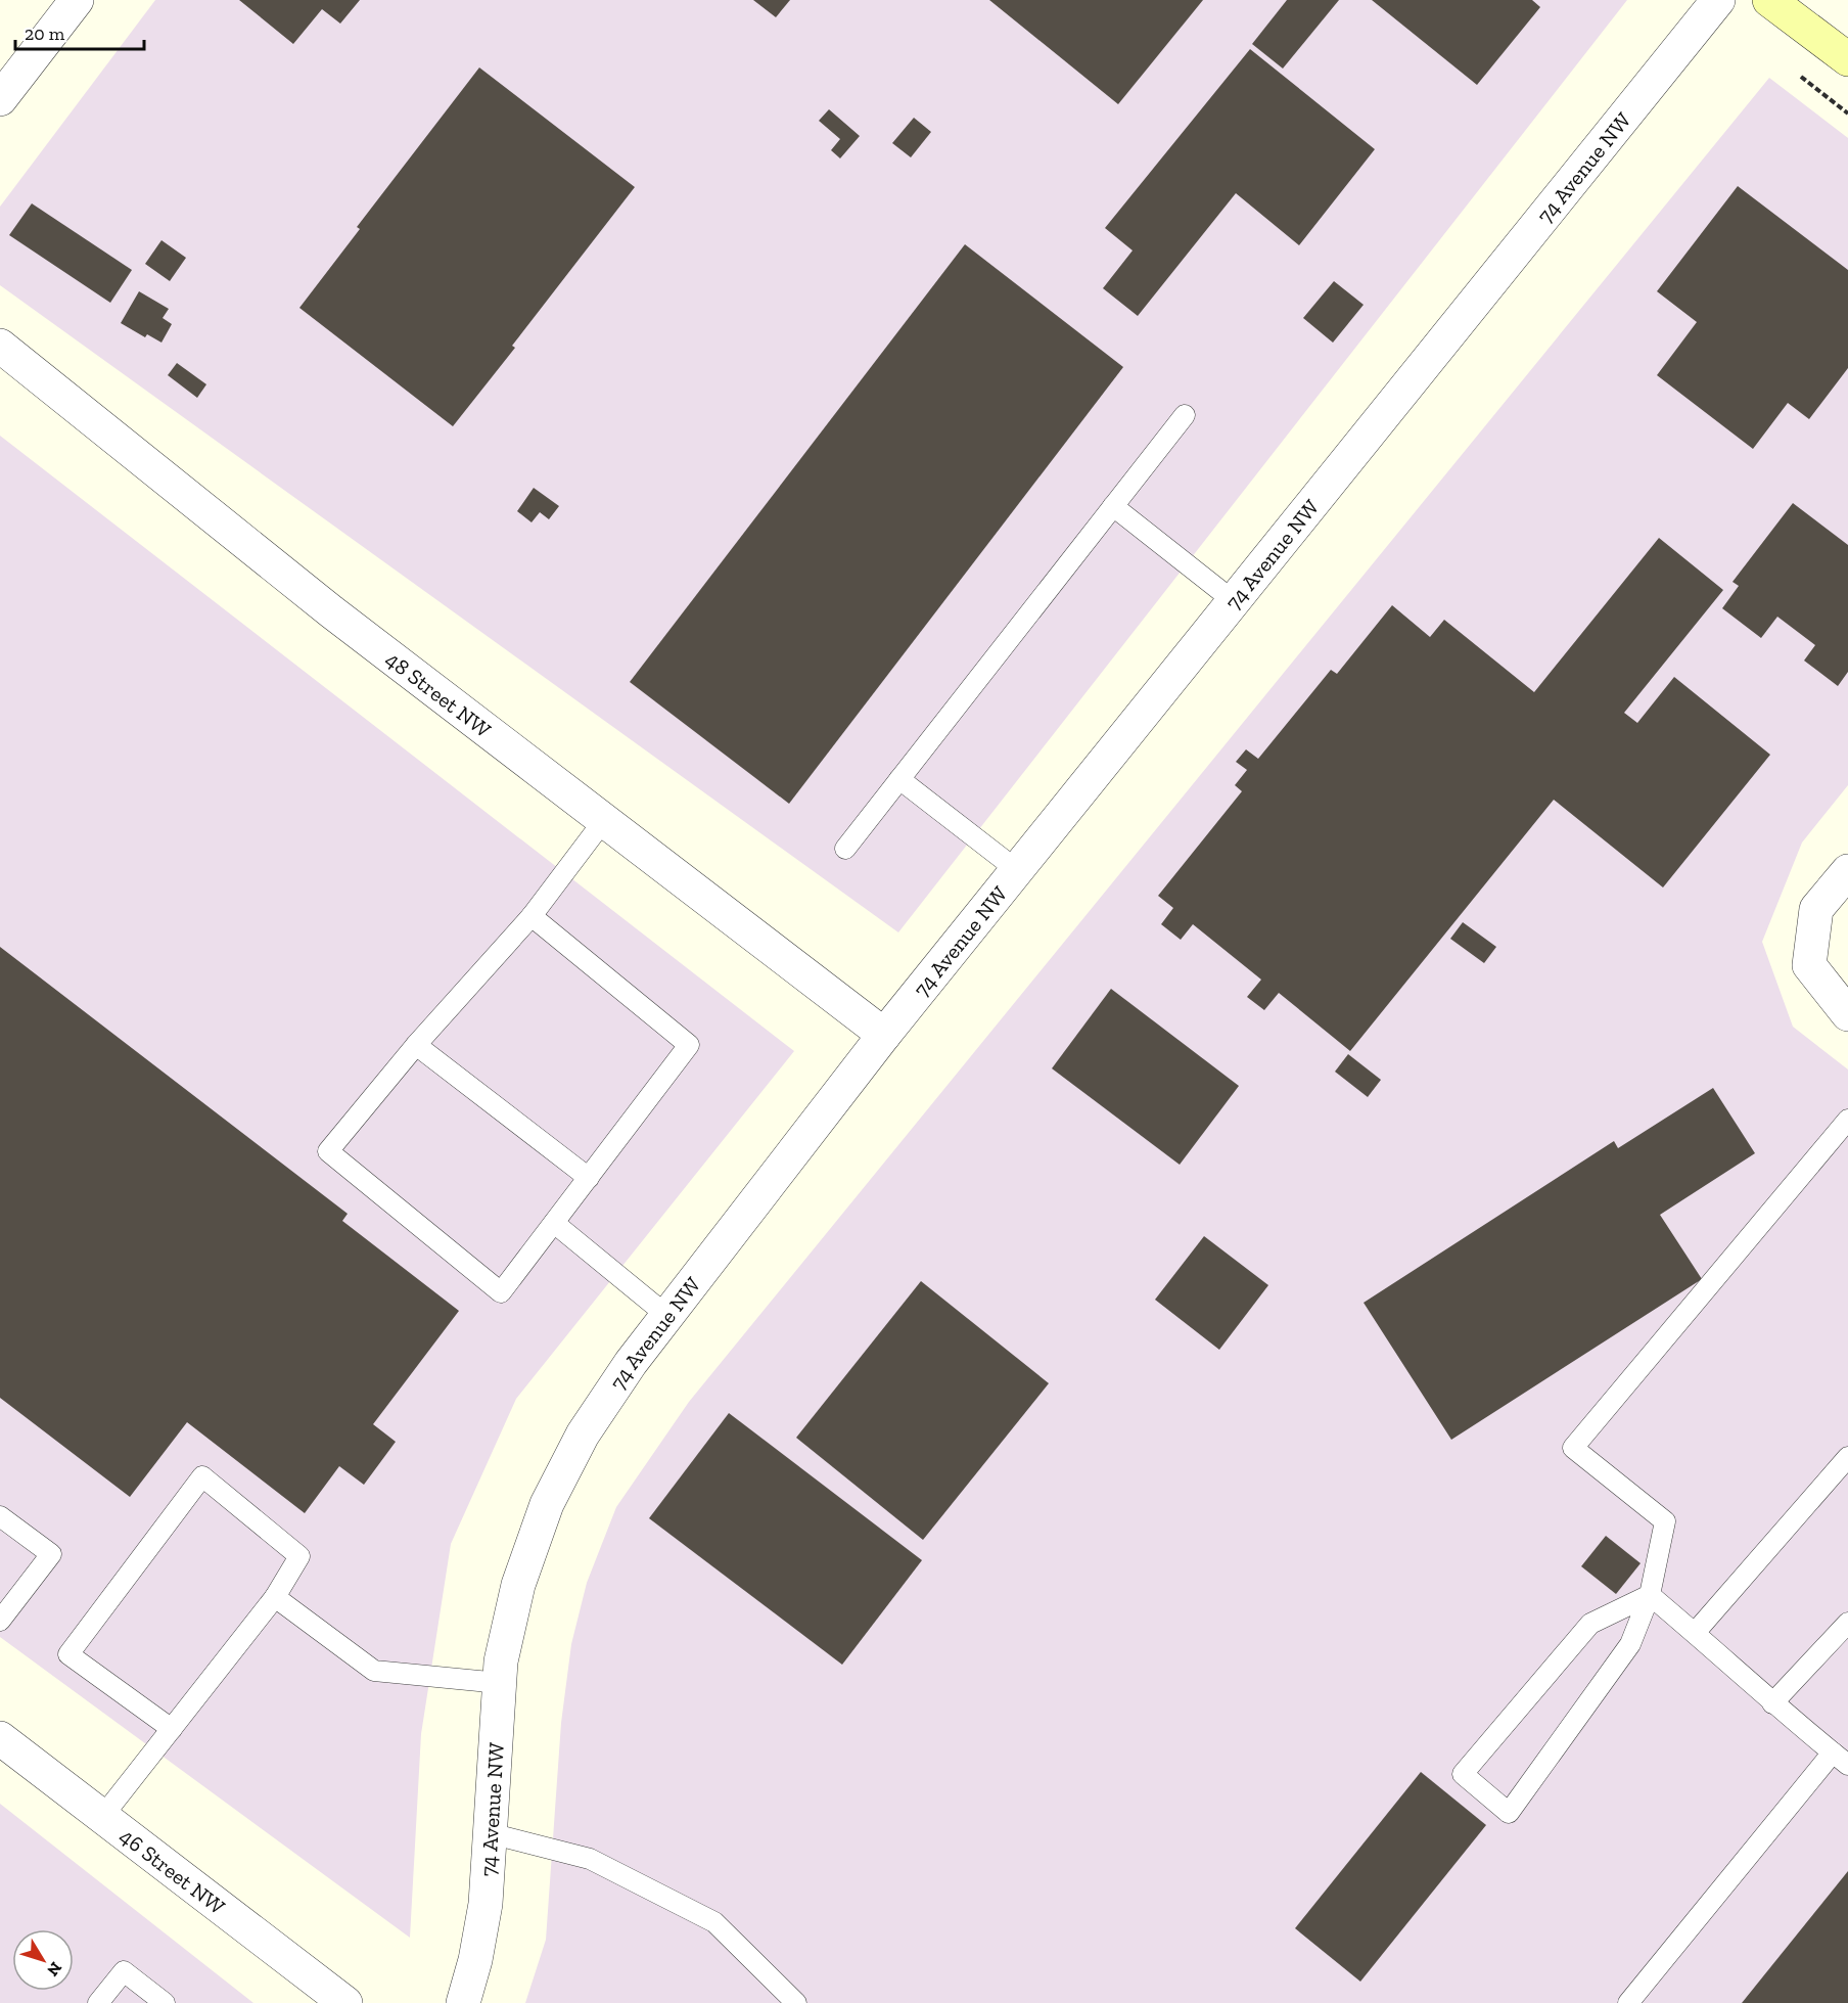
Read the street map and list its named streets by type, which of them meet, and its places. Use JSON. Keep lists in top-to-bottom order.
{
  "streets": {
    "street": ["74 Avenue NW", "48 Street NW", "46 Street NW"]
  },
  "crossings": [
    ["74 Avenue NW", "48 Street NW"]
  ],
  "scale_bar": "20 m",
  "north": "bottom right"
}
